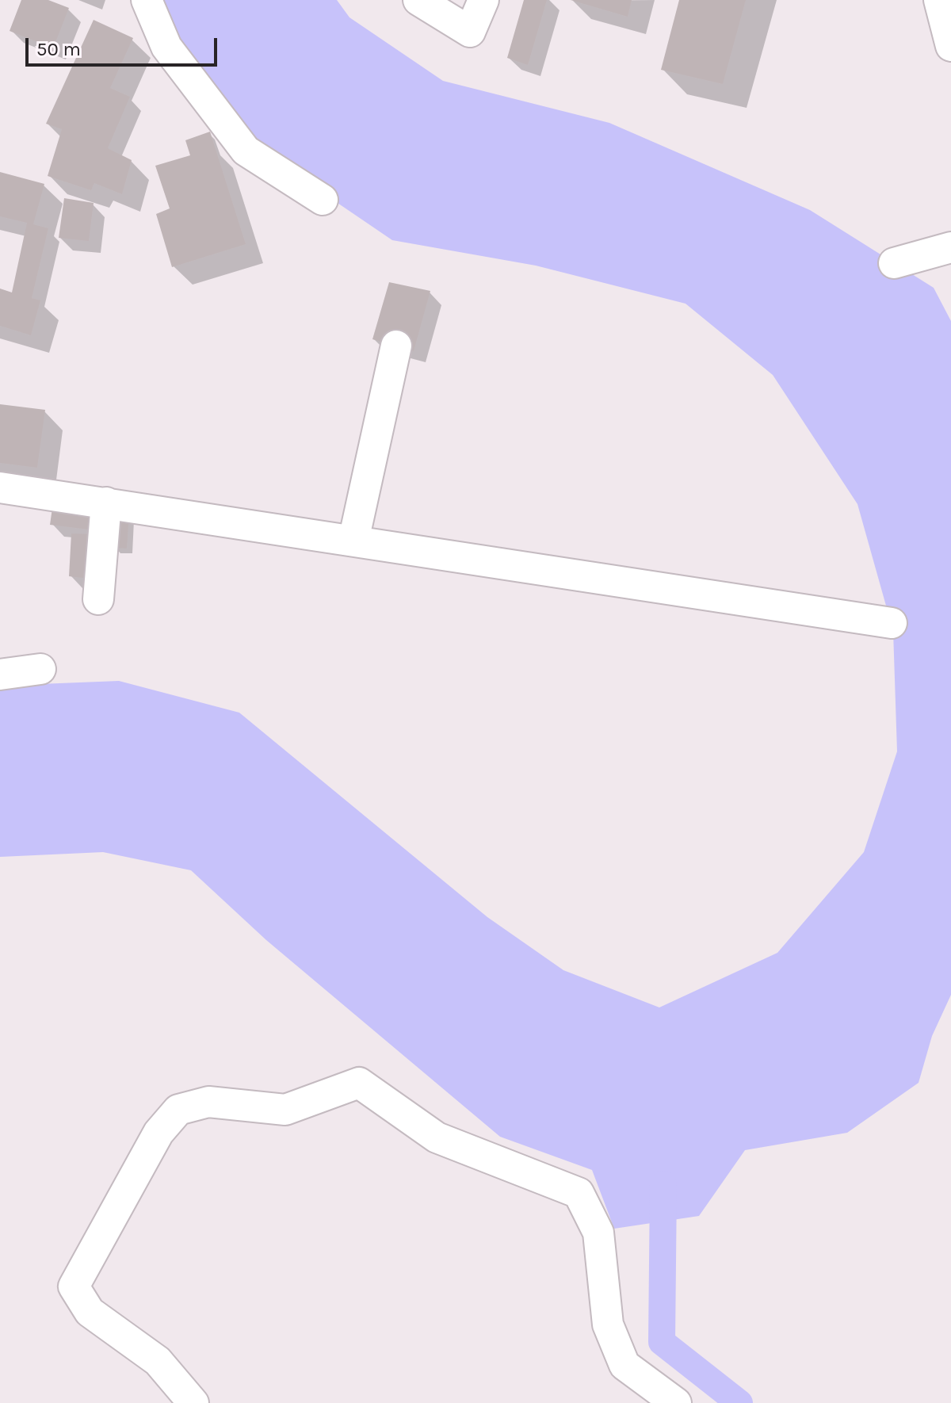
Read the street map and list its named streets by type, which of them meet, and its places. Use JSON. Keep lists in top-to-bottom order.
{
  "scale_bar": "50 m"
}
